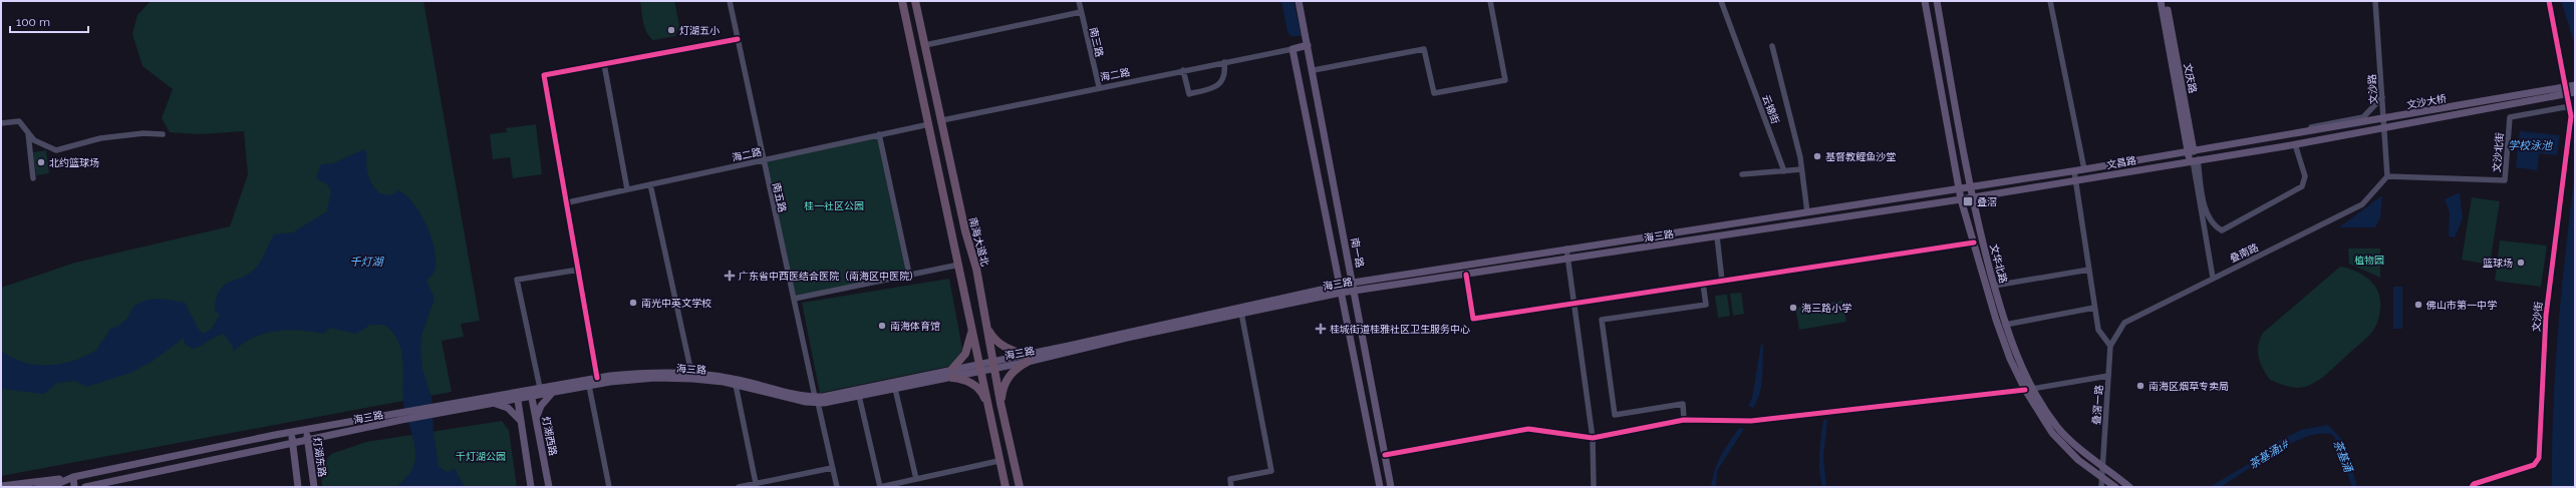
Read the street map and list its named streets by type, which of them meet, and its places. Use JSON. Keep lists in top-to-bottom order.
{
  "streets": {
    "highway": ["南海大道北"],
    "main road": [
      "文庆路",
      "文沙大桥",
      "文昌路",
      "海三路",
      "南一路",
      "文华北路",
      "灯湖西路",
      "灯湖东路"
    ],
    "street": [
      "南三路",
      "海二路",
      "文沙路",
      "云锦街",
      "文沙北街",
      "南五路",
      "叠南路",
      "文沙街",
      "叠滘一路"
    ]
  },
  "crossings": [
    ["南三路", "海二路"],
    ["海二路", "南五路"],
    ["海二路", "南海大道北"],
    ["文庆路", "文昌路"],
    ["文沙路", "文沙北街"],
    ["文沙路", "叠南路"],
    ["文沙大桥", "文昌路"],
    ["文沙北街", "叠南路"],
    ["文沙北街", "文沙街"],
    ["文昌路", "海三路"],
    ["文昌路", "文华北路"],
    ["南五路", "海三路"],
    ["海三路", "南海大道北"],
    ["海三路", "南一路"],
    ["海三路", "文华北路"],
    ["海三路", "灯湖西路"],
    ["海三路", "灯湖东路"],
    ["叠南路", "叠滘一路"],
    ["文华北路", "叠滘一路"]
  ],
  "water": [
    "学校泳池",
    "千灯湖",
    "茶基涌1#",
    "茶基涌"
  ],
  "parks": ["桂一社区公园", "植物园", "千灯湖公园"],
  "places": {
    "other": [
      "灯湖五小",
      "基督教鲤鱼沙堂",
      "北约篮球场",
      "篮球场",
      "南光中英文学校",
      "佛山市第一中学",
      "海三路小学",
      "南海体育馆",
      "南海区烟草专卖局"
    ],
    "transit": ["叠滘"],
    "health": ["广东省中西医结合医院（南海区中医院）", "桂城街道桂雅社区卫生服务中心"]
  },
  "scale_bar": "100 m"
}
